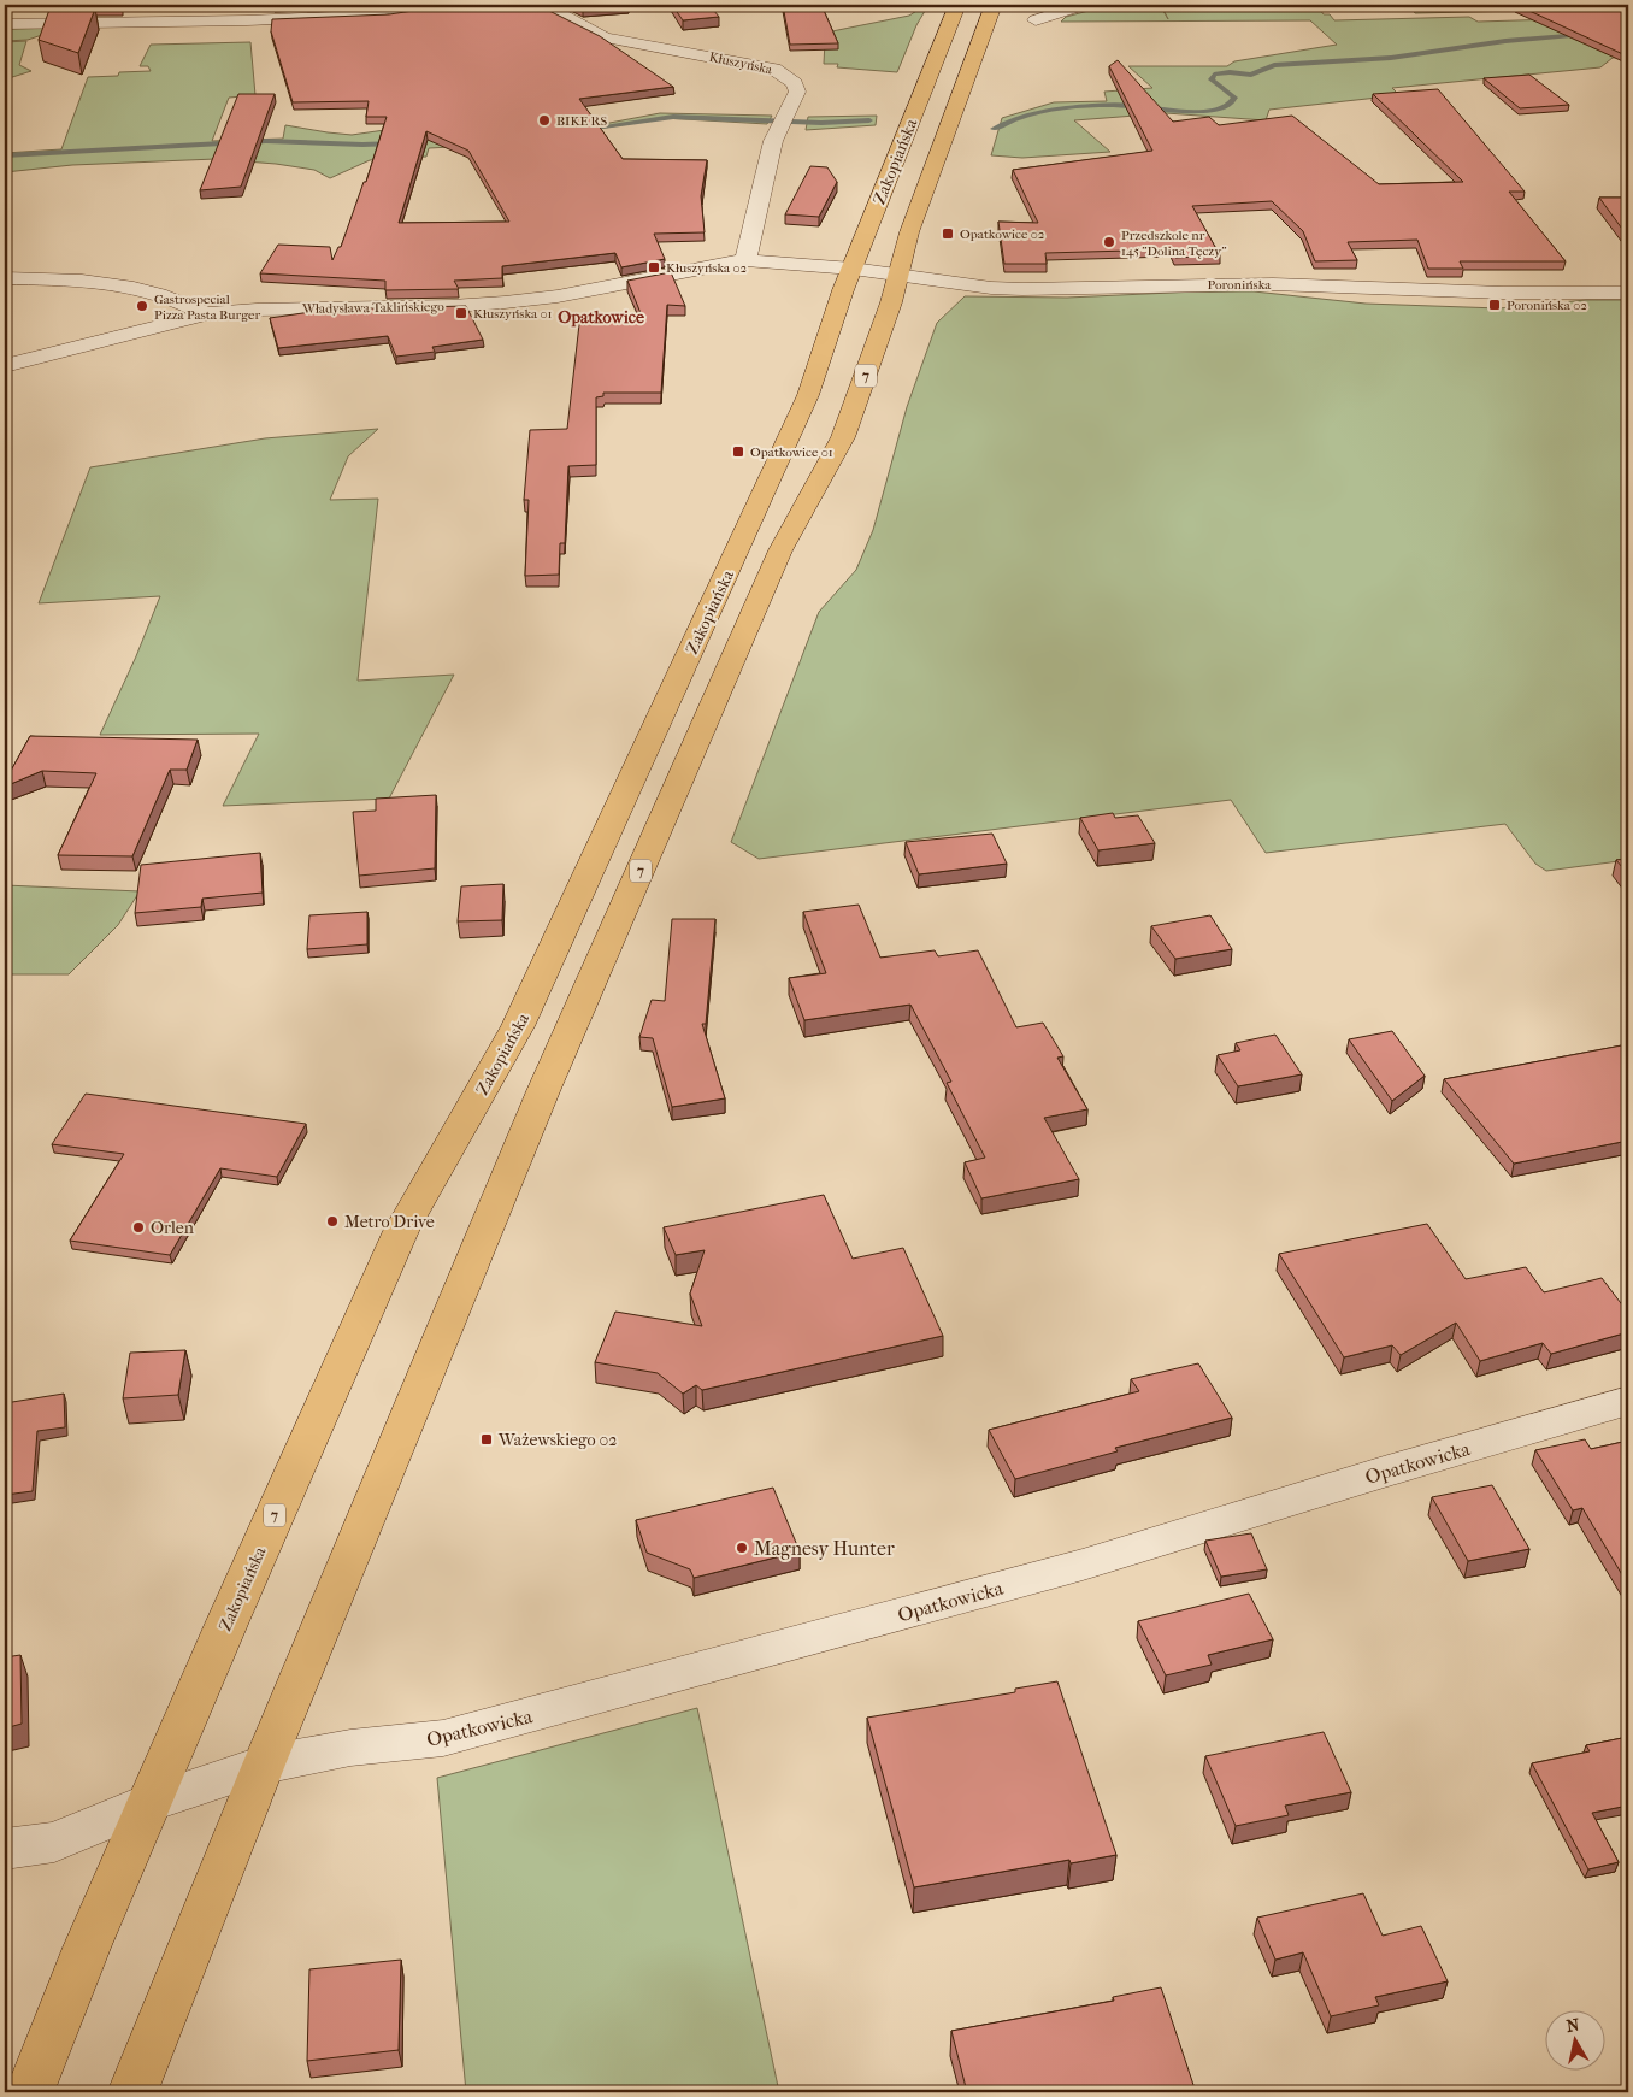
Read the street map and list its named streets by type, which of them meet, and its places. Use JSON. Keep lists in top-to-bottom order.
{
  "streets": {
    "highway": ["Zakopiańska", "7"],
    "street": [
      "Kłuszyńska",
      "Poronińska",
      "Władysława Taklińskiego",
      "Opatkowicka"
    ]
  },
  "crossings": [
    ["Kłuszyńska", "Władysława Taklińskiego"],
    ["Zakopiańska", "Poronińska"],
    ["Zakopiańska", "Władysława Taklińskiego"],
    ["Zakopiańska", "Opatkowicka"],
    ["Poronińska", "Władysława Taklińskiego"],
    ["Poronińska", "7"],
    ["7", "Opatkowicka"]
  ],
  "districts": ["Opatkowice"],
  "places": {
    "other": [
      "BIKE RS",
      "Przedszkole nr 145 \"Dolina Tęczy\"",
      "Gastrospecial Pizza Pasta Burger",
      "Metro Drive",
      "Orlen",
      "Magnesy Hunter"
    ],
    "transit": [
      "Opatkowice 02",
      "Kłuszyńska 02",
      "Poronińska 02",
      "Kłuszyńska 01",
      "Opatkowice 01",
      "Ważewskiego 02"
    ]
  },
  "north": "top"
}
